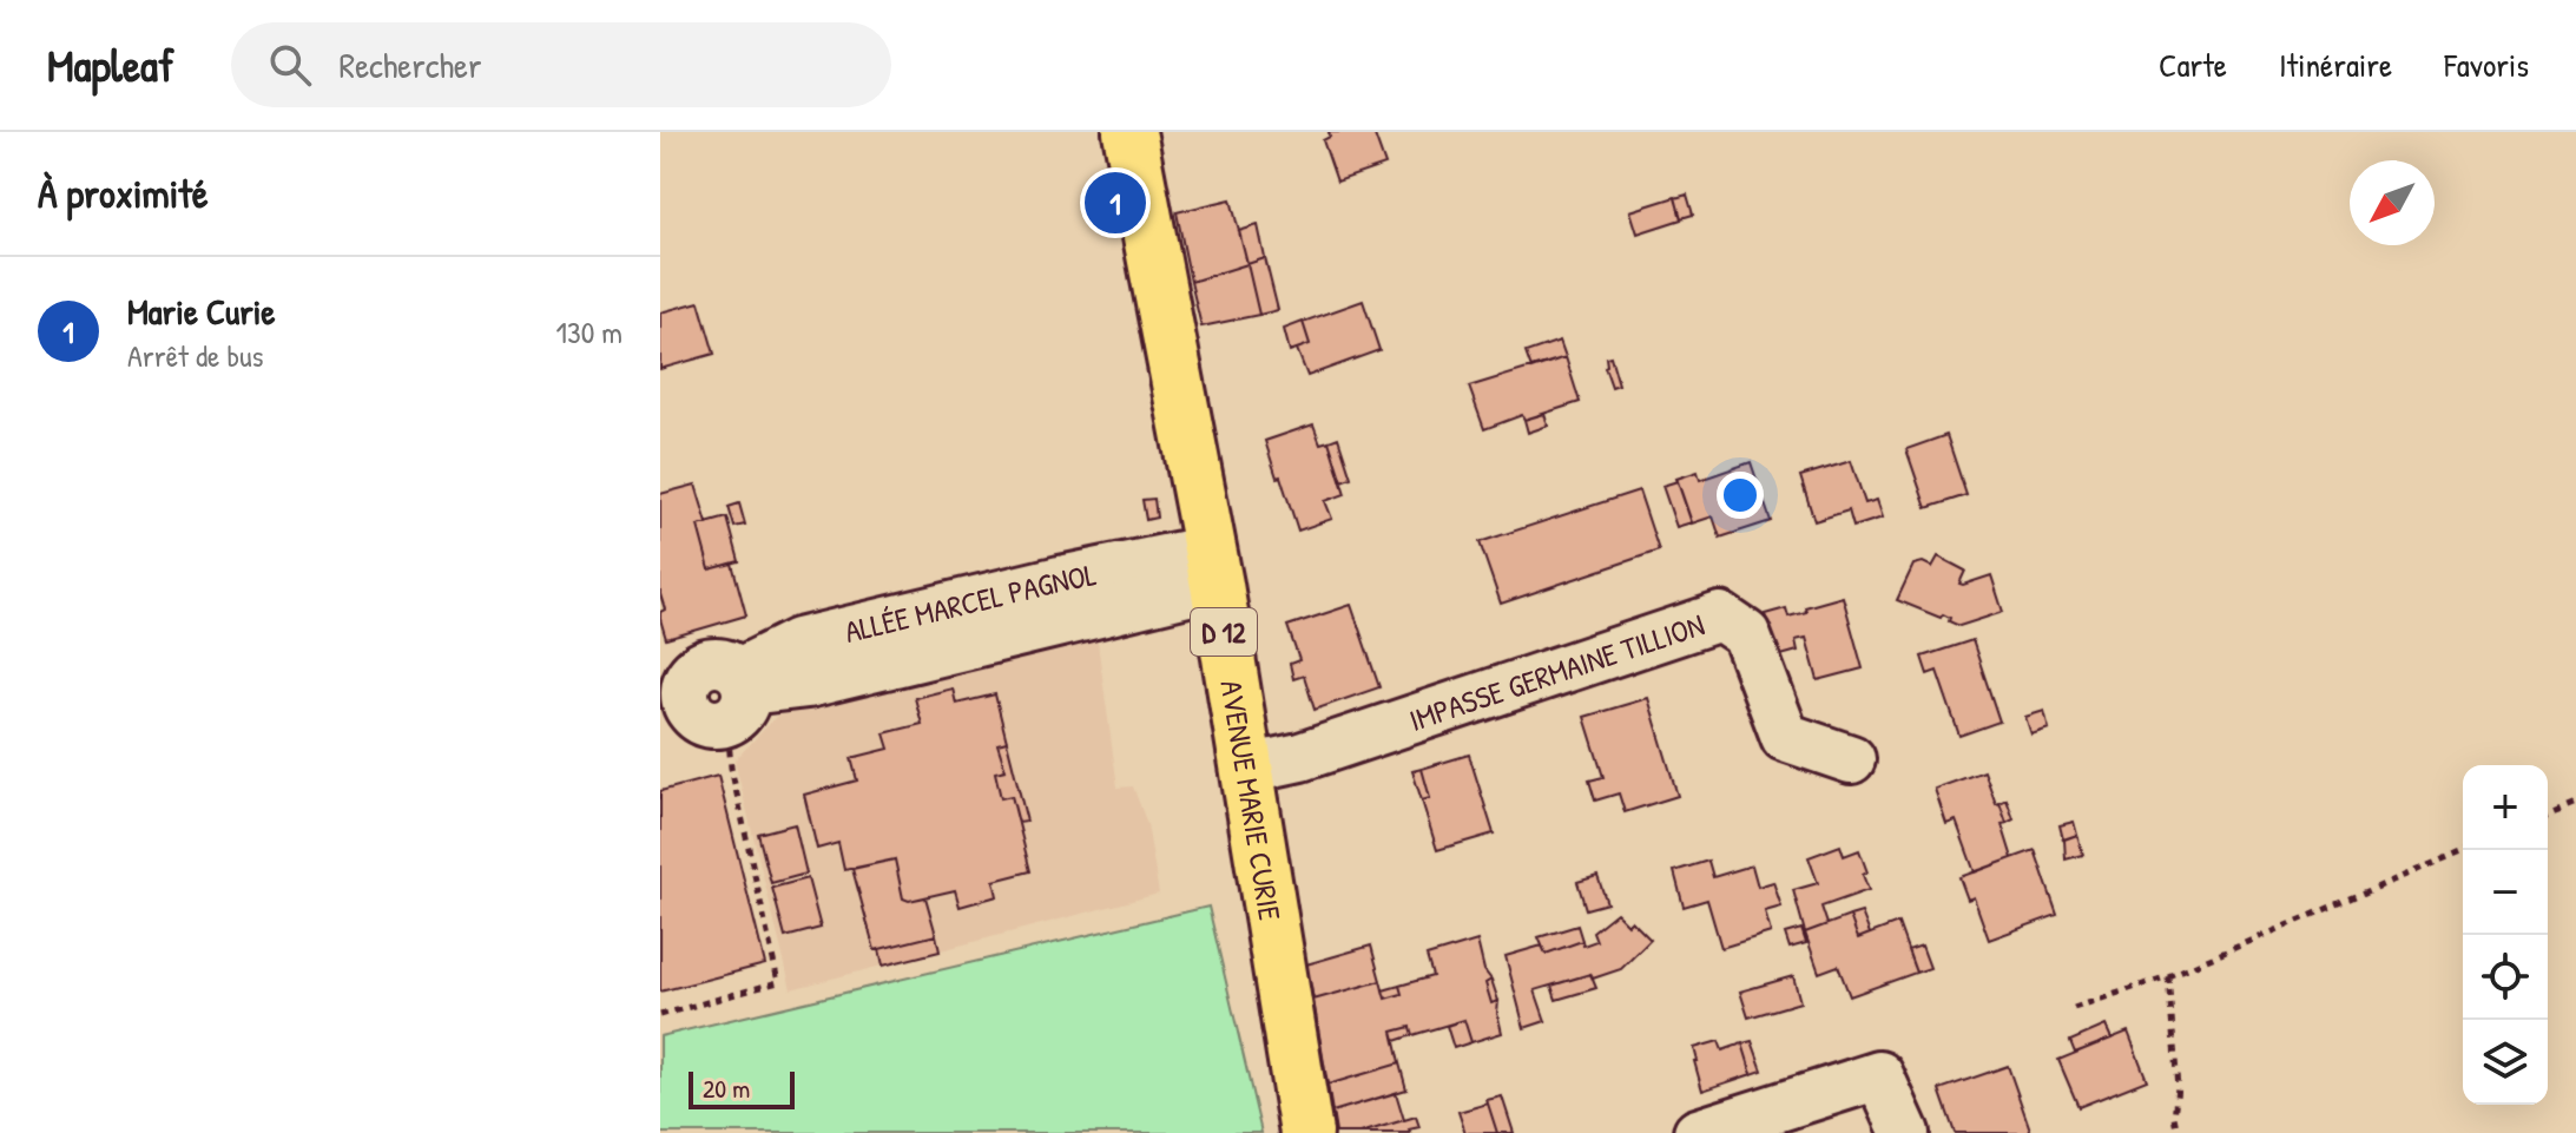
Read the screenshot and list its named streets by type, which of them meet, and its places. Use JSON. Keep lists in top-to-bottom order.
{
  "streets": {
    "main road": ["D 12", "AVENUE MARIE CURIE"],
    "street": ["ALLÉE MARCEL PAGNOL", "IMPASSE GERMAINE TILLION"]
  },
  "crossings": [
    ["ALLÉE MARCEL PAGNOL", "AVENUE MARIE CURIE"],
    ["IMPASSE GERMAINE TILLION", "AVENUE MARIE CURIE"]
  ],
  "scale_bar": "20 m",
  "north": "bottom left",
  "page": {
    "header": "Mapleaf",
    "search": "Rechercher",
    "nav": ["Carte", "Itinéraire", "Favoris"],
    "heading": "À proximité",
    "pins": "1",
    "list": [
      {
        "mark": "1",
        "name": "Marie Curie",
        "note": "Arrêt de bus",
        "value": "130 m"
      }
    ],
    "map_buttons": ["+", "−"],
    "scale": "20 m"
  }
}
